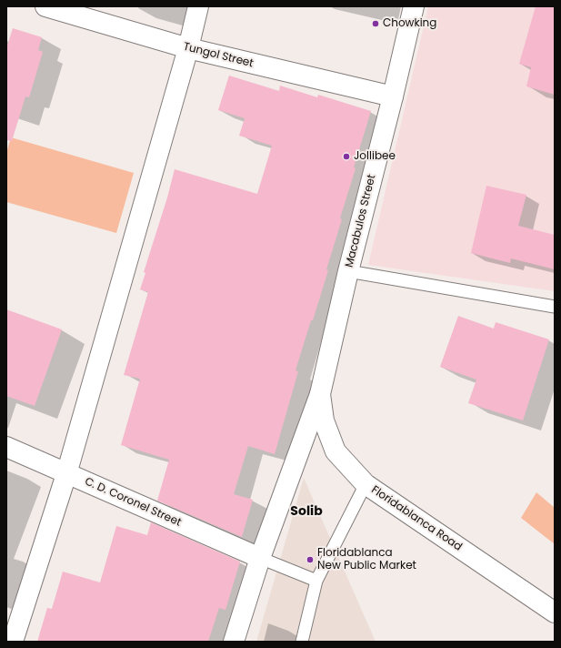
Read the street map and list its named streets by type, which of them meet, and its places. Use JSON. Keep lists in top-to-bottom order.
{
  "streets": {
    "street": [
      "Tungol Street",
      "Macabulos Street",
      "C. D. Coronel Street",
      "Floridablanca Road"
    ]
  },
  "crossings": [
    ["Tungol Street", "Macabulos Street"],
    ["Macabulos Street", "Floridablanca Road"]
  ],
  "districts": ["Solib"],
  "places": ["Chowking", "Jollibee", "Floridablanca New Public Market"]
}
